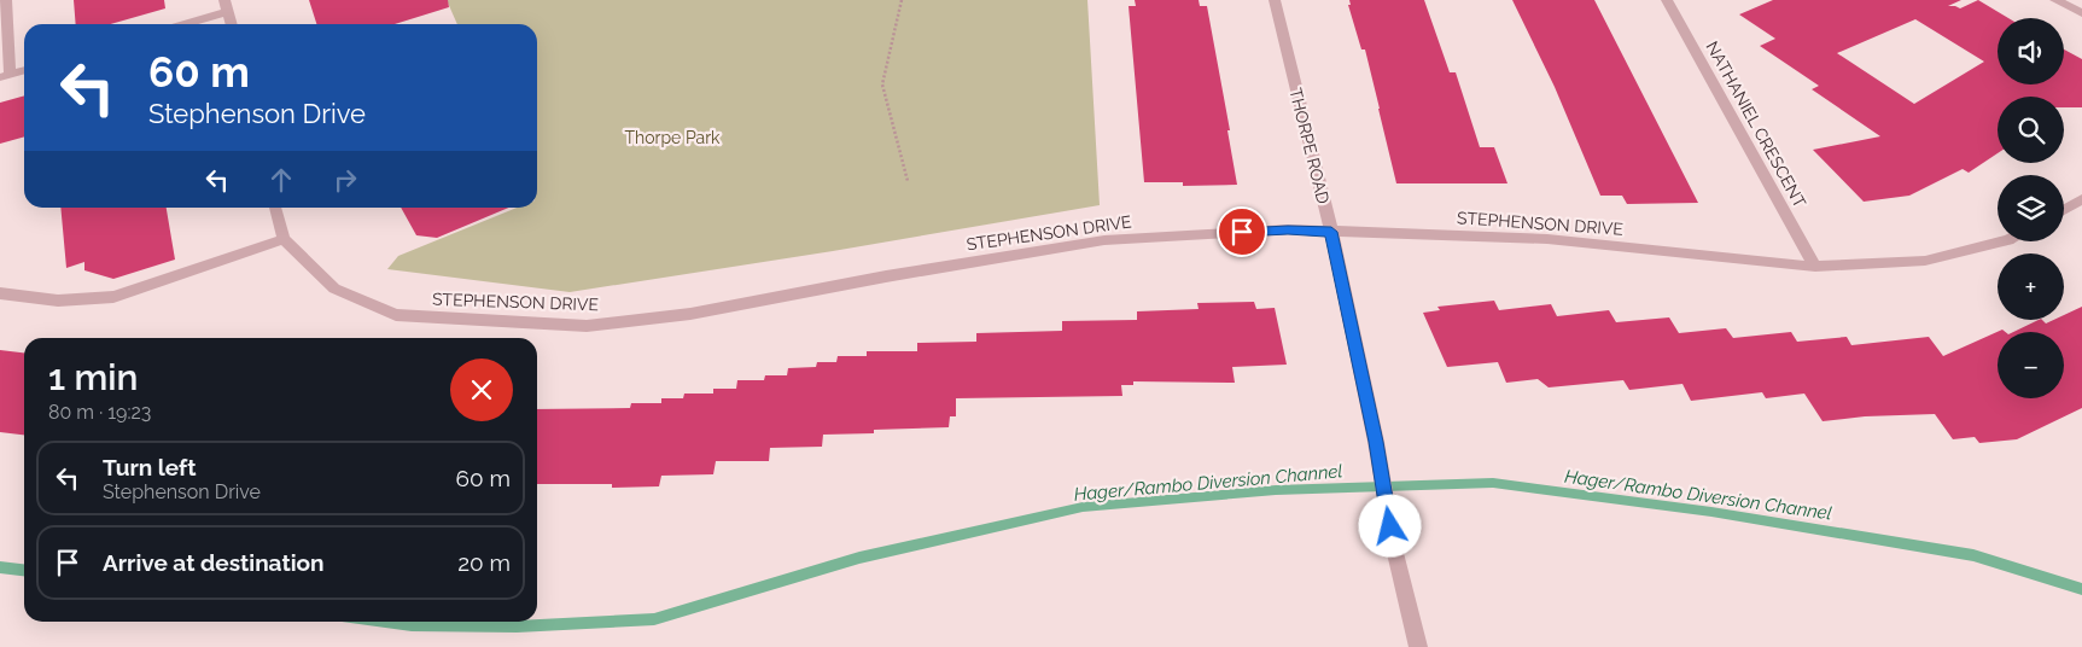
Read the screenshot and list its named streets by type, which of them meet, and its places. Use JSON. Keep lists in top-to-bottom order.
{
  "streets": {
    "street": ["NATHANIEL CRESCENT", "THORPE ROAD", "STEPHENSON DRIVE"]
  },
  "crossings": [
    ["NATHANIEL CRESCENT", "STEPHENSON DRIVE"],
    ["THORPE ROAD", "STEPHENSON DRIVE"]
  ],
  "water": ["Hager/Rambo Diversion Channel"],
  "parks": ["Thorpe Park"],
  "page": {
    "map_buttons": ["+", "−"],
    "turn": ["60 m", "Stephenson Drive"],
    "heading": ["1 min", "80 m · 19:23"],
    "list": [
      {
        "name": "Turn left",
        "note": "Stephenson Drive",
        "value": "60 m"
      },
      {
        "name": "Arrive at destination",
        "value": "20 m"
      }
    ]
  }
}
